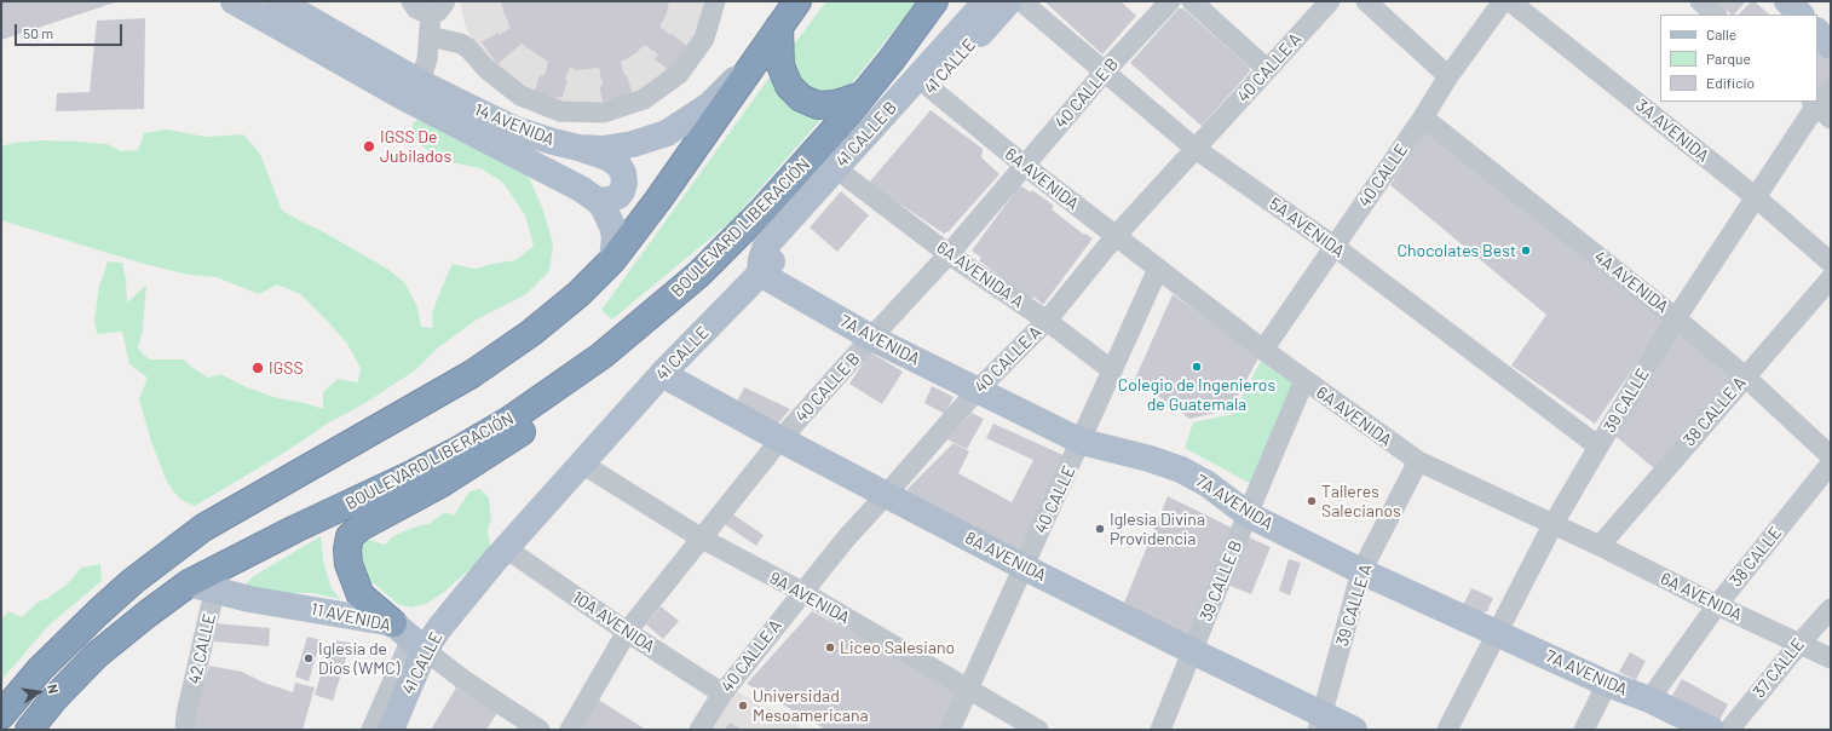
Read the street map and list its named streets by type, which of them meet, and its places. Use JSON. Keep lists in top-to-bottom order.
{
  "streets": {
    "highway": ["BOULEVARD LIBERACIÓN"],
    "main road": [
      "41 CALLE",
      "14 AVENIDA",
      "41 CALLE B",
      "7A AVENIDA",
      "8A AVENIDA",
      "11 AVENIDA"
    ],
    "street": [
      "40 CALLE A",
      "40 CALLE B",
      "3A AVENIDA",
      "40 CALLE",
      "6A AVENIDA",
      "5A AVENIDA",
      "6A AVENIDA A",
      "4A AVENIDA",
      "39 CALLE",
      "38 CALLE A",
      "38 CALLE",
      "39 CALLE B",
      "9A AVENIDA",
      "39 CALLE A",
      "10A AVENIDA",
      "42 CALLE",
      "37 CALLE"
    ]
  },
  "crossings": [
    ["41 CALLE", "41 CALLE B"],
    ["41 CALLE", "6A AVENIDA"],
    ["41 CALLE", "6A AVENIDA A"],
    ["41 CALLE", "7A AVENIDA"],
    ["41 CALLE", "8A AVENIDA"],
    ["41 CALLE", "9A AVENIDA"],
    ["41 CALLE", "11 AVENIDA"],
    ["41 CALLE", "10A AVENIDA"],
    ["40 CALLE A", "6A AVENIDA"],
    ["40 CALLE A", "5A AVENIDA"],
    ["40 CALLE A", "6A AVENIDA A"],
    ["40 CALLE A", "7A AVENIDA"],
    ["40 CALLE A", "8A AVENIDA"],
    ["40 CALLE A", "9A AVENIDA"],
    ["40 CALLE A", "10A AVENIDA"],
    ["40 CALLE B", "6A AVENIDA"],
    ["40 CALLE B", "5A AVENIDA"],
    ["40 CALLE B", "6A AVENIDA A"],
    ["40 CALLE B", "7A AVENIDA"],
    ["40 CALLE B", "8A AVENIDA"],
    ["40 CALLE B", "9A AVENIDA"],
    ["40 CALLE B", "10A AVENIDA"],
    ["3A AVENIDA", "39 CALLE"],
    ["41 CALLE B", "7A AVENIDA"],
    ["40 CALLE", "6A AVENIDA"],
    ["40 CALLE", "5A AVENIDA"],
    ["40 CALLE", "6A AVENIDA A"],
    ["40 CALLE", "4A AVENIDA"],
    ["40 CALLE", "7A AVENIDA"],
    ["40 CALLE", "8A AVENIDA"],
    ["40 CALLE", "9A AVENIDA"],
    ["6A AVENIDA", "39 CALLE"],
    ["6A AVENIDA", "38 CALLE A"],
    ["6A AVENIDA", "38 CALLE"],
    ["6A AVENIDA", "39 CALLE B"],
    ["6A AVENIDA", "39 CALLE A"],
    ["6A AVENIDA", "37 CALLE"],
    ["BOULEVARD LIBERACIÓN", "11 AVENIDA"],
    ["BOULEVARD LIBERACIÓN", "42 CALLE"],
    ["5A AVENIDA", "39 CALLE"],
    ["4A AVENIDA", "39 CALLE"],
    ["4A AVENIDA", "38 CALLE A"],
    ["7A AVENIDA", "39 CALLE"],
    ["7A AVENIDA", "38 CALLE"],
    ["7A AVENIDA", "39 CALLE B"],
    ["7A AVENIDA", "39 CALLE A"],
    ["8A AVENIDA", "39 CALLE B"],
    ["8A AVENIDA", "39 CALLE A"],
    ["11 AVENIDA", "42 CALLE"]
  ],
  "places": [
    "IGSS De Jubilados",
    "Chocolates Best",
    "Colegio de Ingenieros de Guatemala",
    "IGSS",
    "Talleres Salecianos",
    "Iglesia Divina Providencia",
    "Liceo Salesiano",
    "Iglesia de Dios (WMC)",
    "Universidad Mesoamericana"
  ],
  "legend": ["Calle", "Parque", "Edificio"],
  "scale_bar": "50 m",
  "north": "right"
}
